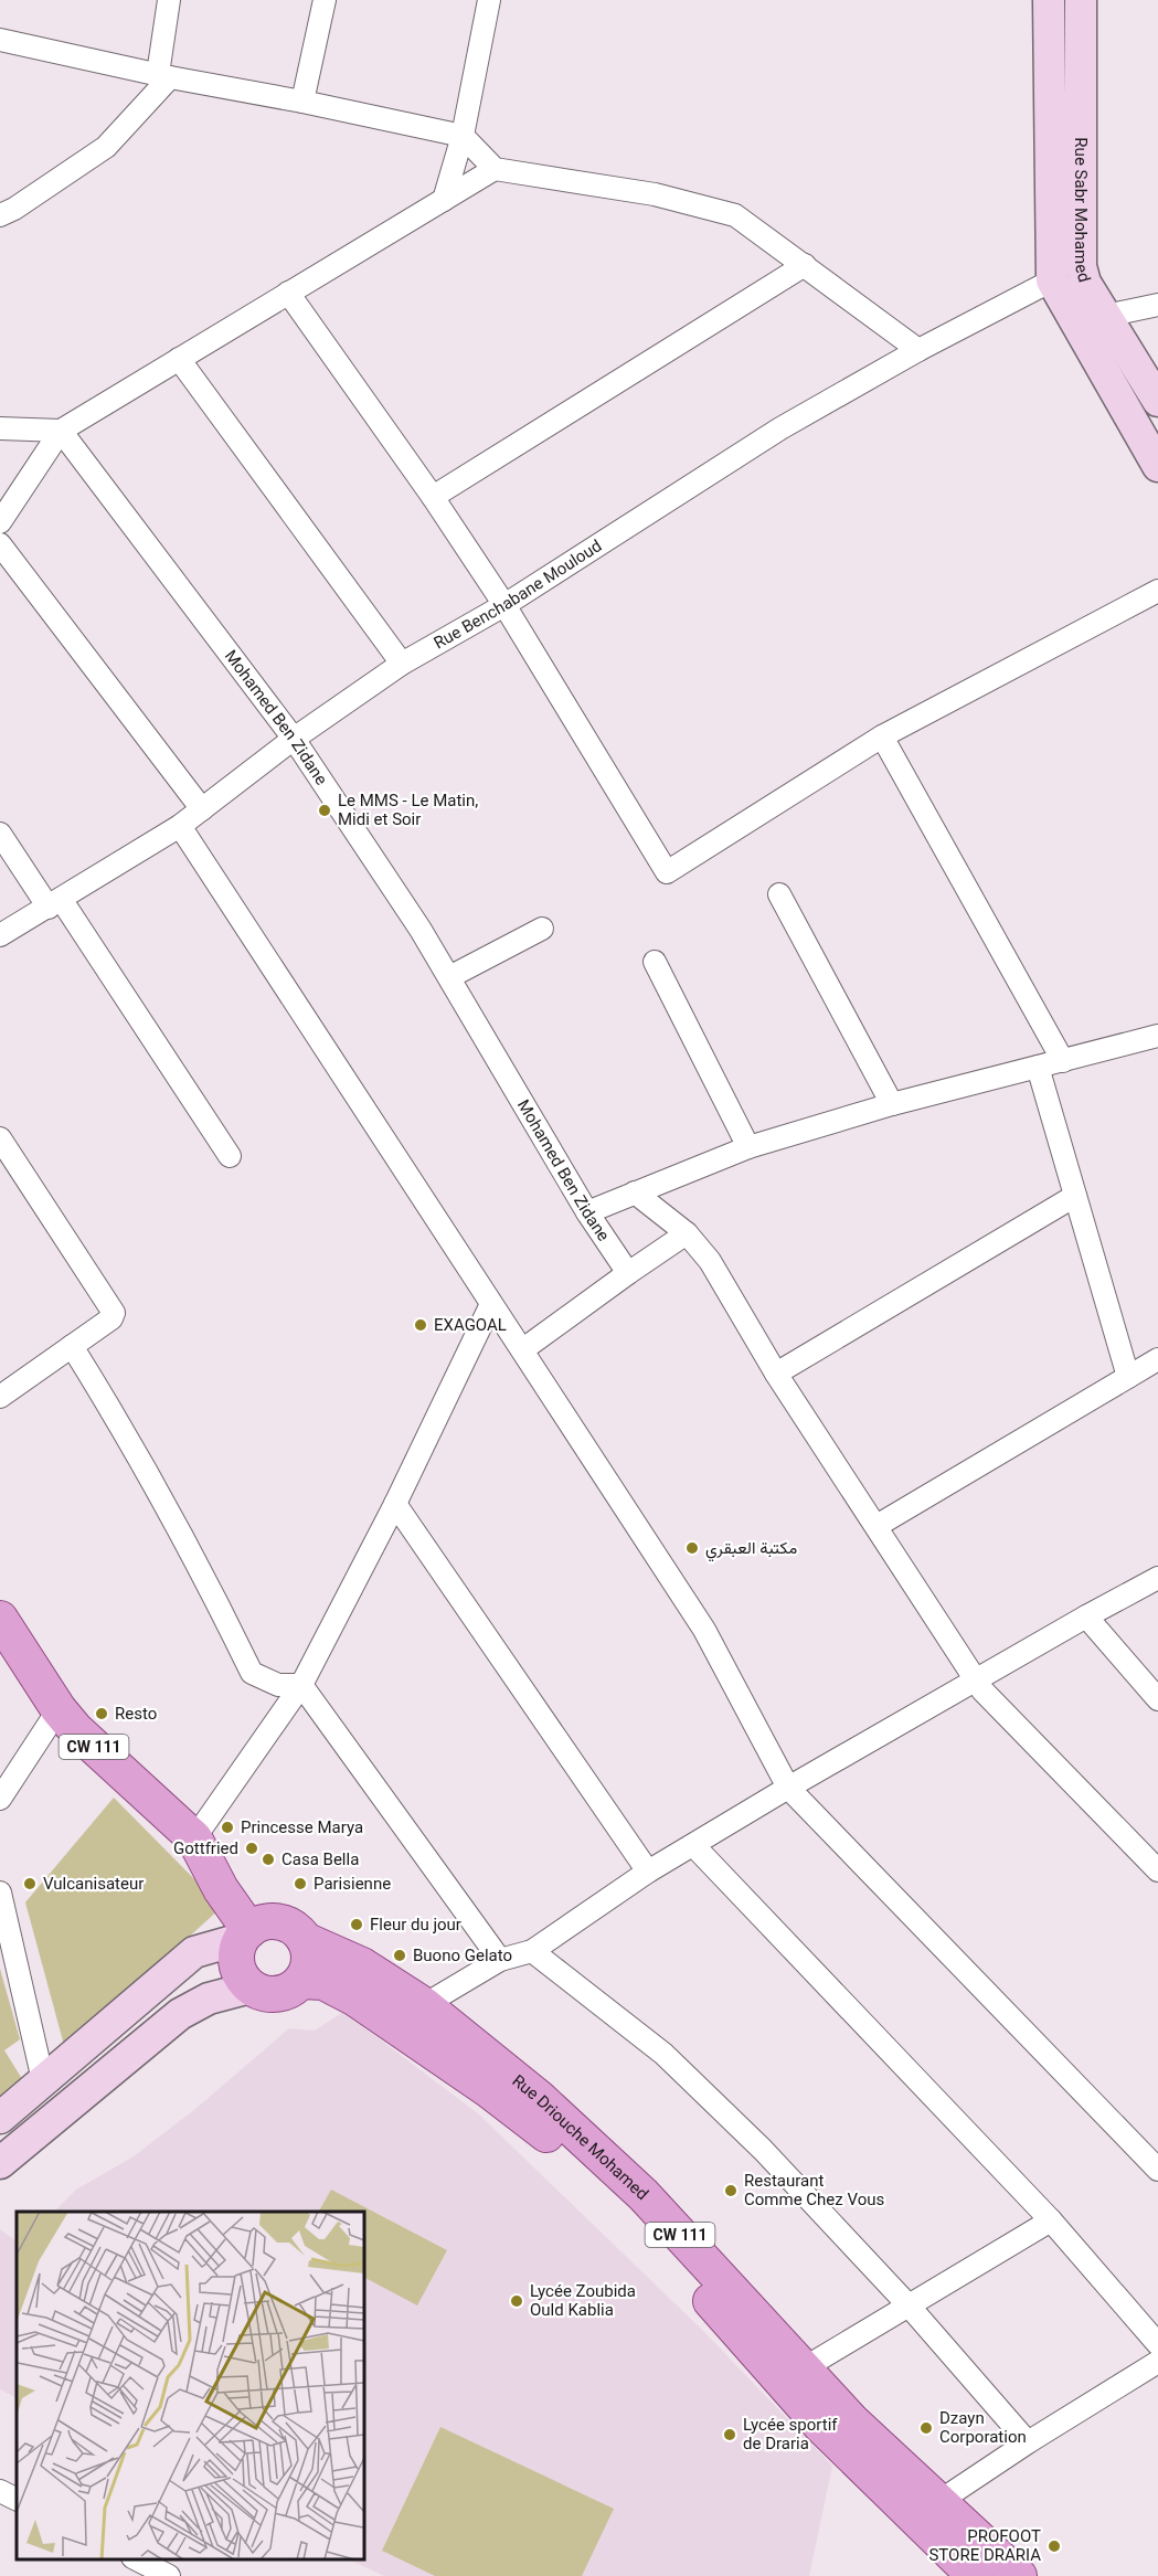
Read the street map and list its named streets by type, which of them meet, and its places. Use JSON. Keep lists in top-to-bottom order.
{
  "streets": {
    "main road": ["Rue Sabr Mohamed", "CW 111", "Rue Driouche Mohamed"],
    "street": ["Rue Benchabane Mouloud", "Mohamed Ben Zidane"]
  },
  "crossings": [
    ["Rue Benchabane Mouloud", "Mohamed Ben Zidane"]
  ],
  "places": [
    "Le MMS - Le Matin, Midi et Soir",
    "EXAGOAL",
    "مكتبة العبقري",
    "Resto",
    "Princesse Marya",
    "Gottfried",
    "Casa Bella",
    "Vulcanisateur",
    "Parisienne",
    "Fleur du jour",
    "Buono Gelato",
    "Restaurant Comme Chez Vous",
    "Lycée Zoubida Ould Kablia",
    "Dzayn Corporation",
    "Lycée sportif de Draria",
    "PROFOOT STORE DRARIA"
  ]
}
